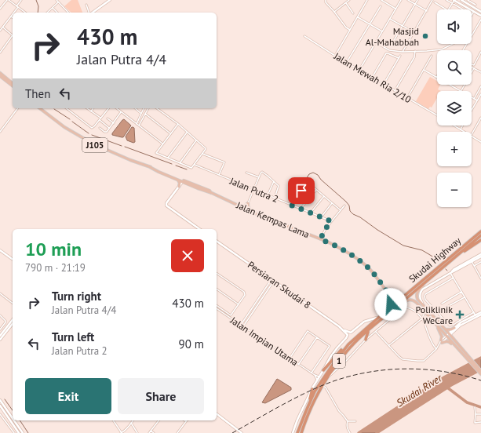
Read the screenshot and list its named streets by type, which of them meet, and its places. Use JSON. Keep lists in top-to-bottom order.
{
  "streets": {
    "highway": ["Skudai Highway", "1"],
    "main road": ["J105", "Jalan Kempas Lama"],
    "street": [
      "Jalan Mewah Ria 2/10",
      "Jalan Putra 2",
      "Persiaran Skudai 8",
      "Jalan Impian Utama"
    ]
  },
  "water": ["Skudai River"],
  "places": {
    "other": ["Masjid Al-Mahabbah"],
    "health": ["Poliklinik WeCare"]
  },
  "page": {
    "map_buttons": ["+", "−"],
    "turn": ["430 m", "Jalan Putra 4/4"],
    "then": "Then",
    "heading": ["10 min", "790 m · 21:19"],
    "list": [
      {
        "name": "Turn right",
        "note": "Jalan Putra 4/4",
        "value": "430 m"
      },
      {
        "name": "Turn left",
        "note": "Jalan Putra 2",
        "value": "90 m"
      }
    ],
    "buttons": ["Exit", "Share"]
  }
}
